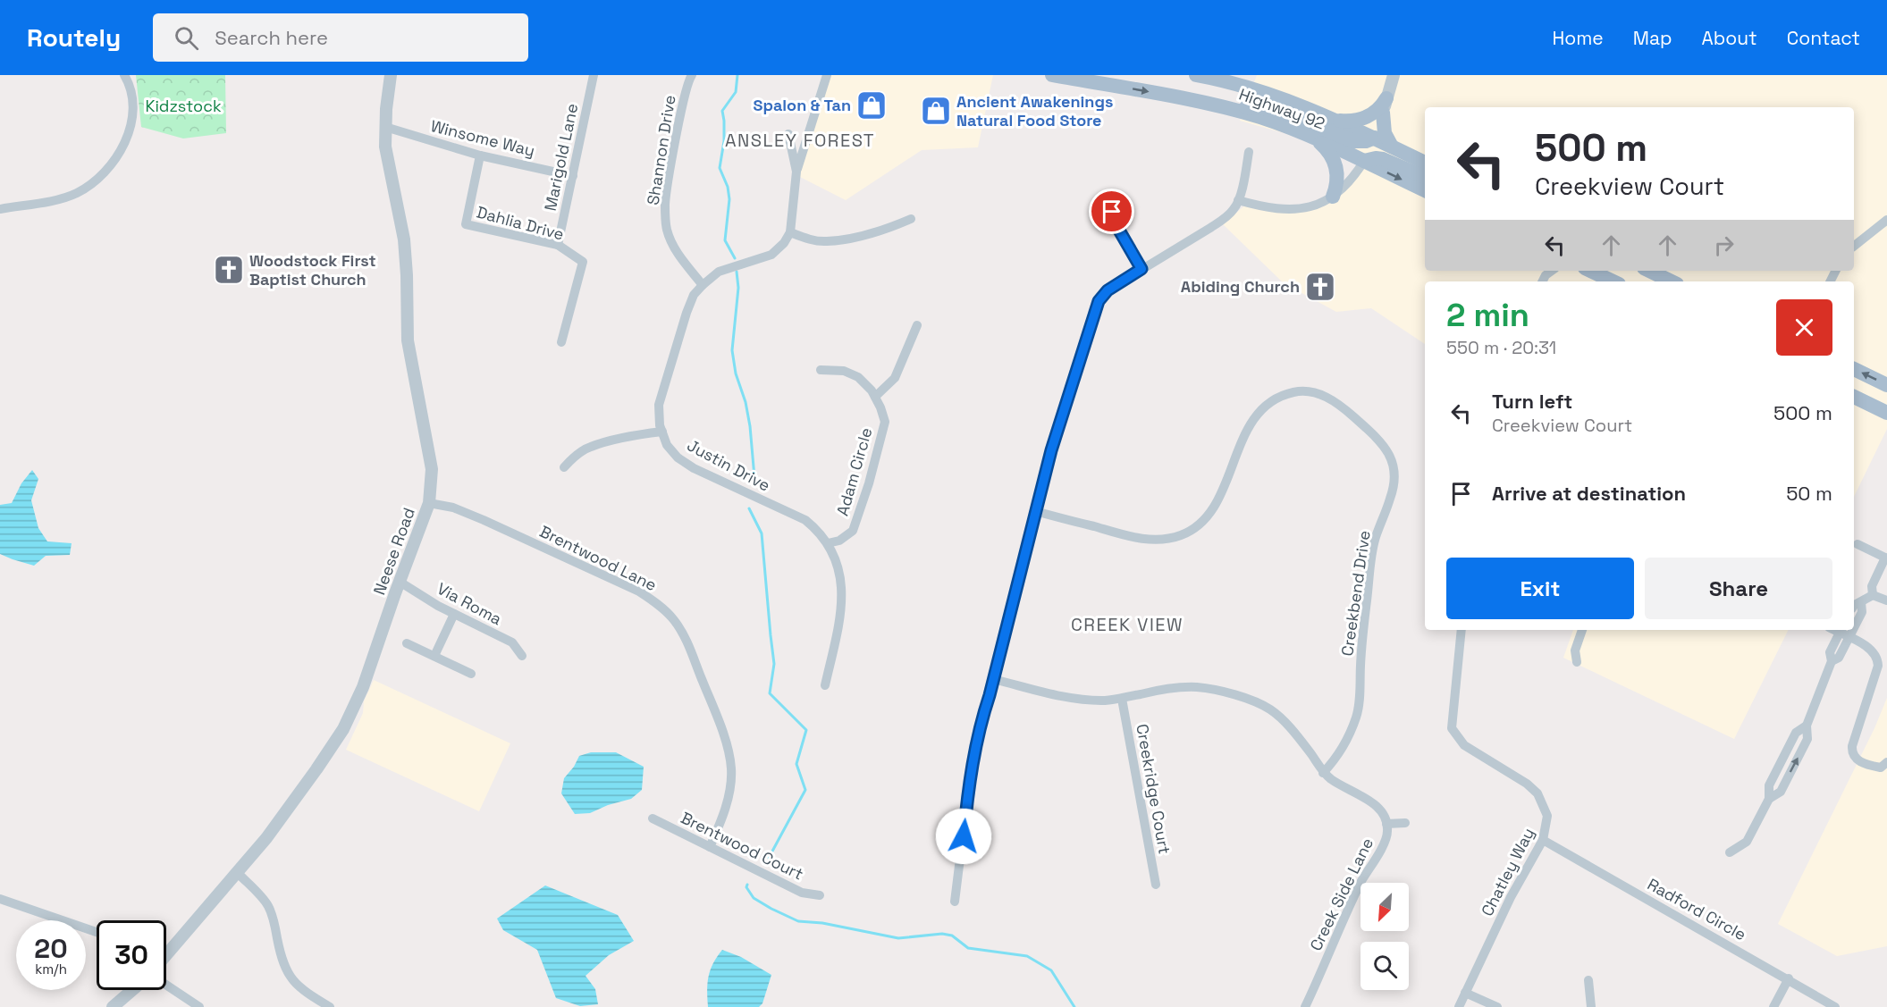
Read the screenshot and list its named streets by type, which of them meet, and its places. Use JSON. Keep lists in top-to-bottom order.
{
  "streets": {
    "main road": ["Highway 92"],
    "street": [
      "Winsome Way",
      "Shannon Drive",
      "Marigold Lane",
      "Dahlia Drive",
      "Justin Drive",
      "Adam Circle",
      "Neese Road",
      "Brentwood Lane",
      "Creekbend Drive",
      "Via Roma",
      "Creekridge Court",
      "Brentwood Court",
      "Chatley Way",
      "Creek Side Lane",
      "Radford Circle"
    ]
  },
  "crossings": [
    ["Winsome Way", "Marigold Lane"],
    ["Winsome Way", "Dahlia Drive"],
    ["Winsome Way", "Neese Road"],
    ["Shannon Drive", "Justin Drive"],
    ["Marigold Lane", "Dahlia Drive"],
    ["Justin Drive", "Adam Circle"],
    ["Neese Road", "Brentwood Lane"],
    ["Neese Road", "Via Roma"],
    ["Brentwood Lane", "Brentwood Court"],
    ["Creekbend Drive", "Creek Side Lane"],
    ["Creekridge Court", "Creek Side Lane"],
    ["Chatley Way", "Radford Circle"]
  ],
  "districts": ["ANSLEY FOREST", "CREEK VIEW"],
  "parks": ["Kidzstock"],
  "places": {
    "shop": ["Spalon & Tan", "Ancient Awakenings Natural Food Store"],
    "church": ["Woodstock First Baptist Church", "Abiding Church"]
  },
  "north": "bottom left",
  "page": {
    "header": "Routely",
    "search": "Search here",
    "nav": [
      "Home",
      "Map",
      "About",
      "Contact"
    ],
    "turn": ["500 m", "Creekview Court"],
    "heading": ["2 min", "550 m · 20:31"],
    "list": [
      {
        "name": "Turn left",
        "note": "Creekview Court",
        "value": "500 m"
      },
      {
        "name": "Arrive at destination",
        "value": "50 m"
      }
    ],
    "buttons": ["Exit", "Share"],
    "speed": "20 km/h",
    "limit": "30"
  }
}
